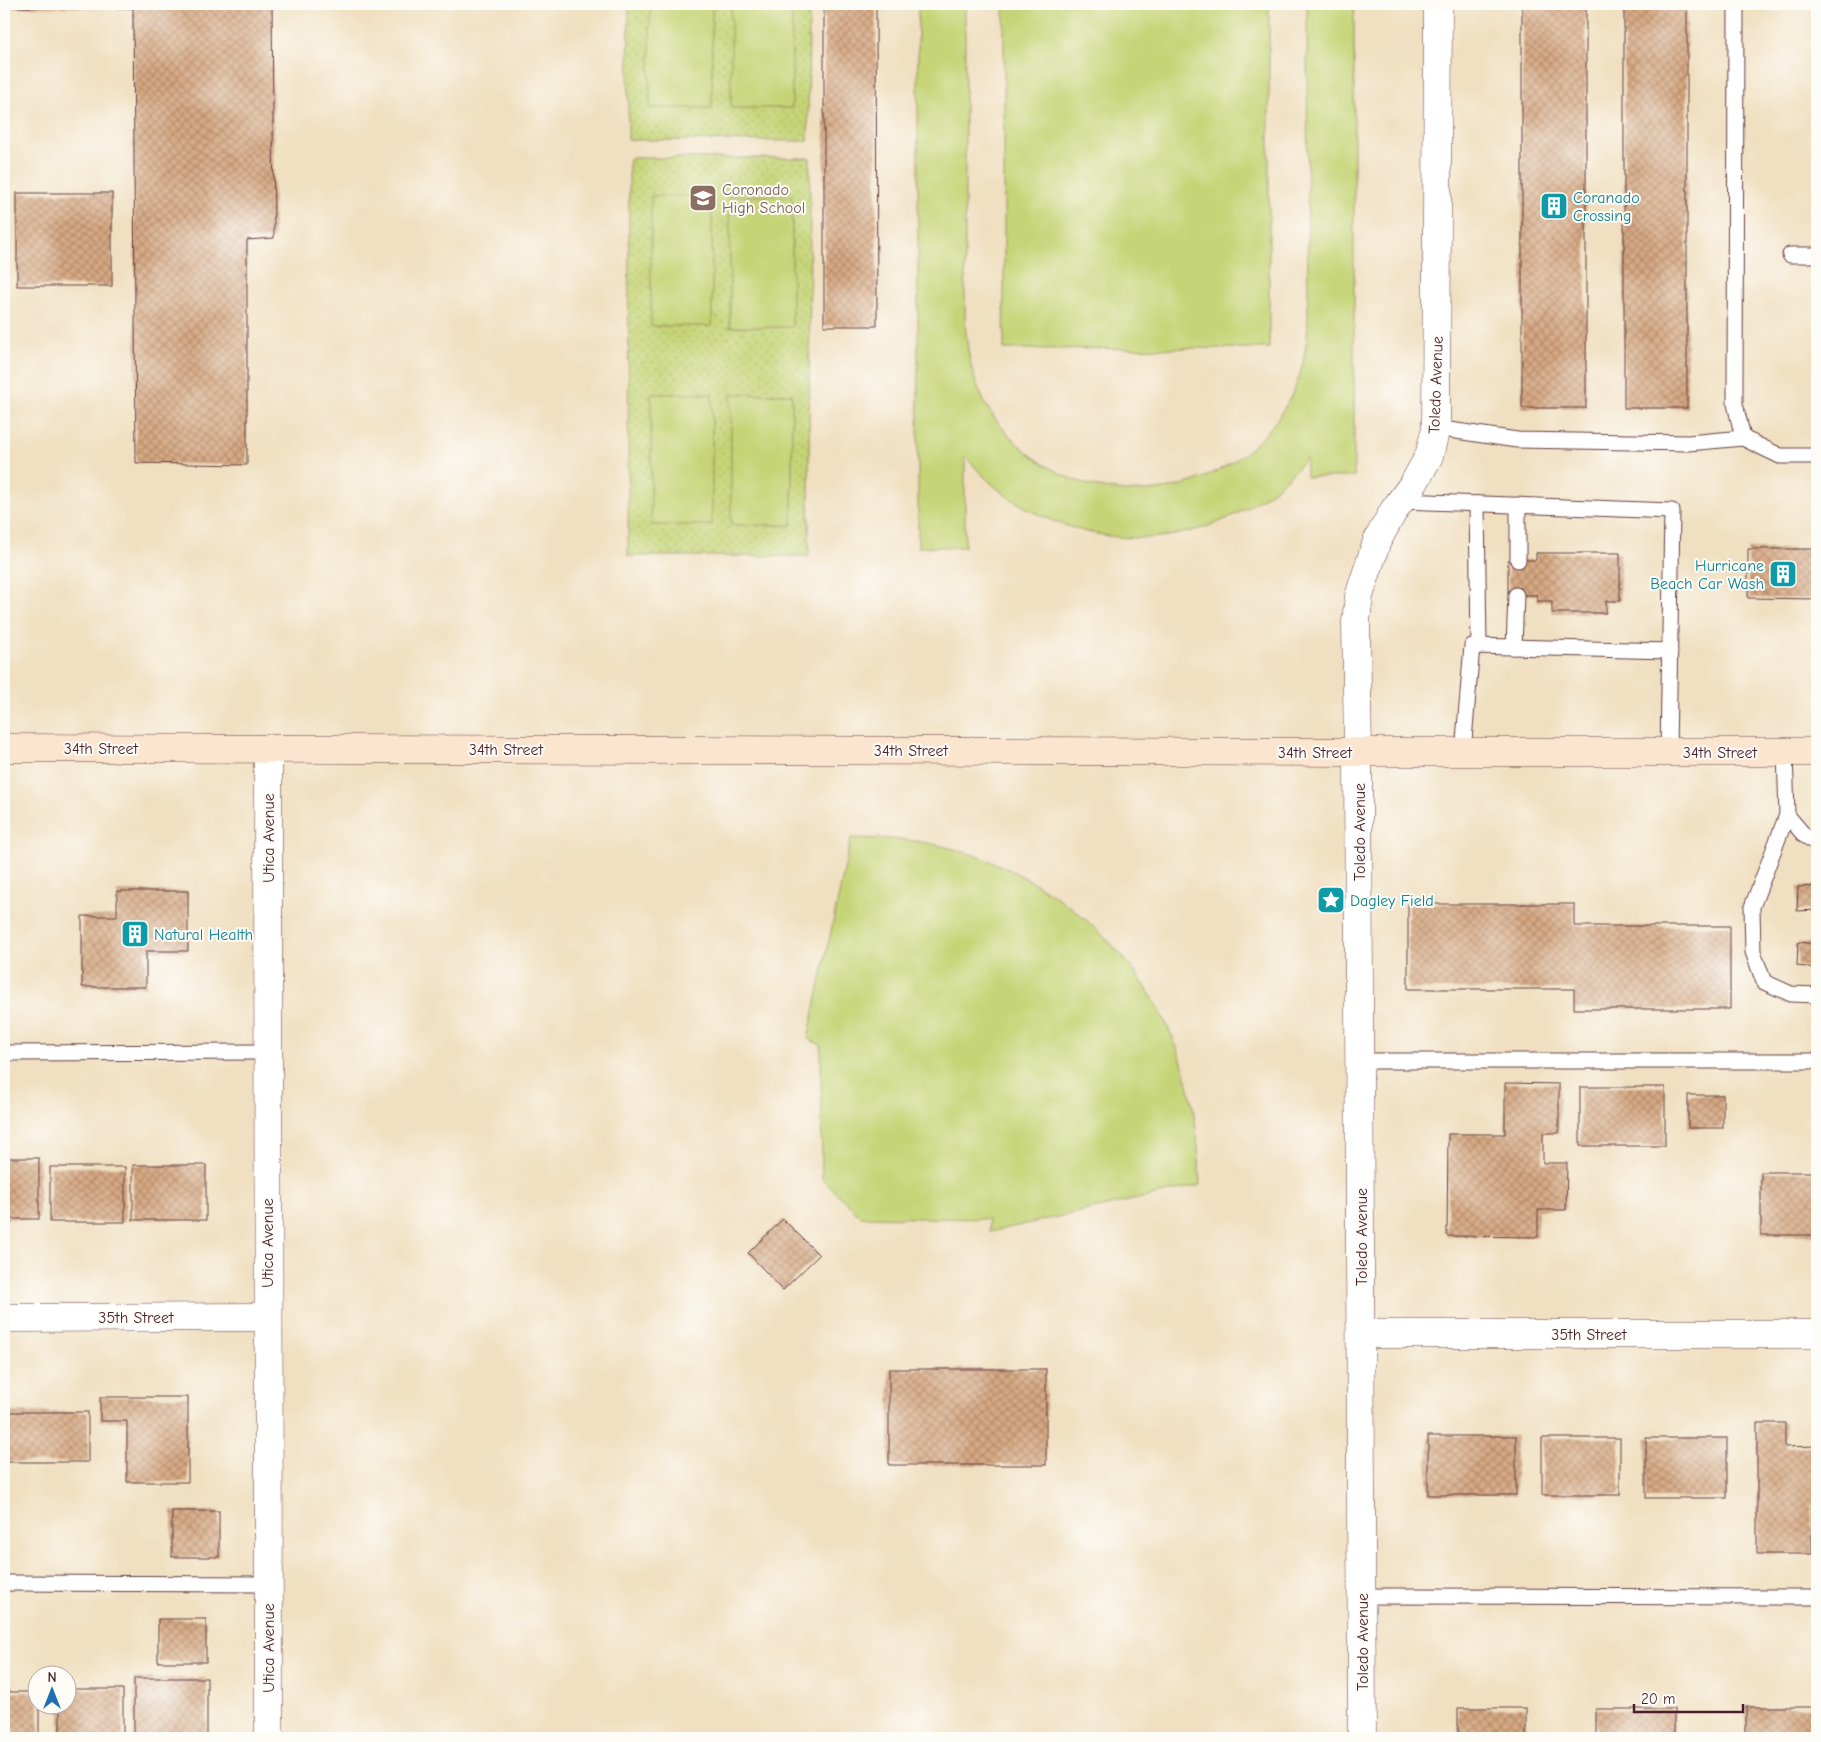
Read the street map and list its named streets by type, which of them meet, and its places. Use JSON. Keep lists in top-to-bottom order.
{
  "streets": {
    "main road": ["34th Street"],
    "street": ["Toledo Avenue", "Utica Avenue", "35th Street"]
  },
  "crossings": [
    ["Toledo Avenue", "34th Street"],
    ["Toledo Avenue", "35th Street"],
    ["34th Street", "Utica Avenue"],
    ["Utica Avenue", "35th Street"]
  ],
  "places": {
    "school or university": ["Coronado High School"],
    "building": ["Coranado Crossing", "Hurricane Beach Car Wash", "Natural Health"],
    "place": ["Dagley Field"]
  },
  "scale_bar": "20 m",
  "north": "top"
}
